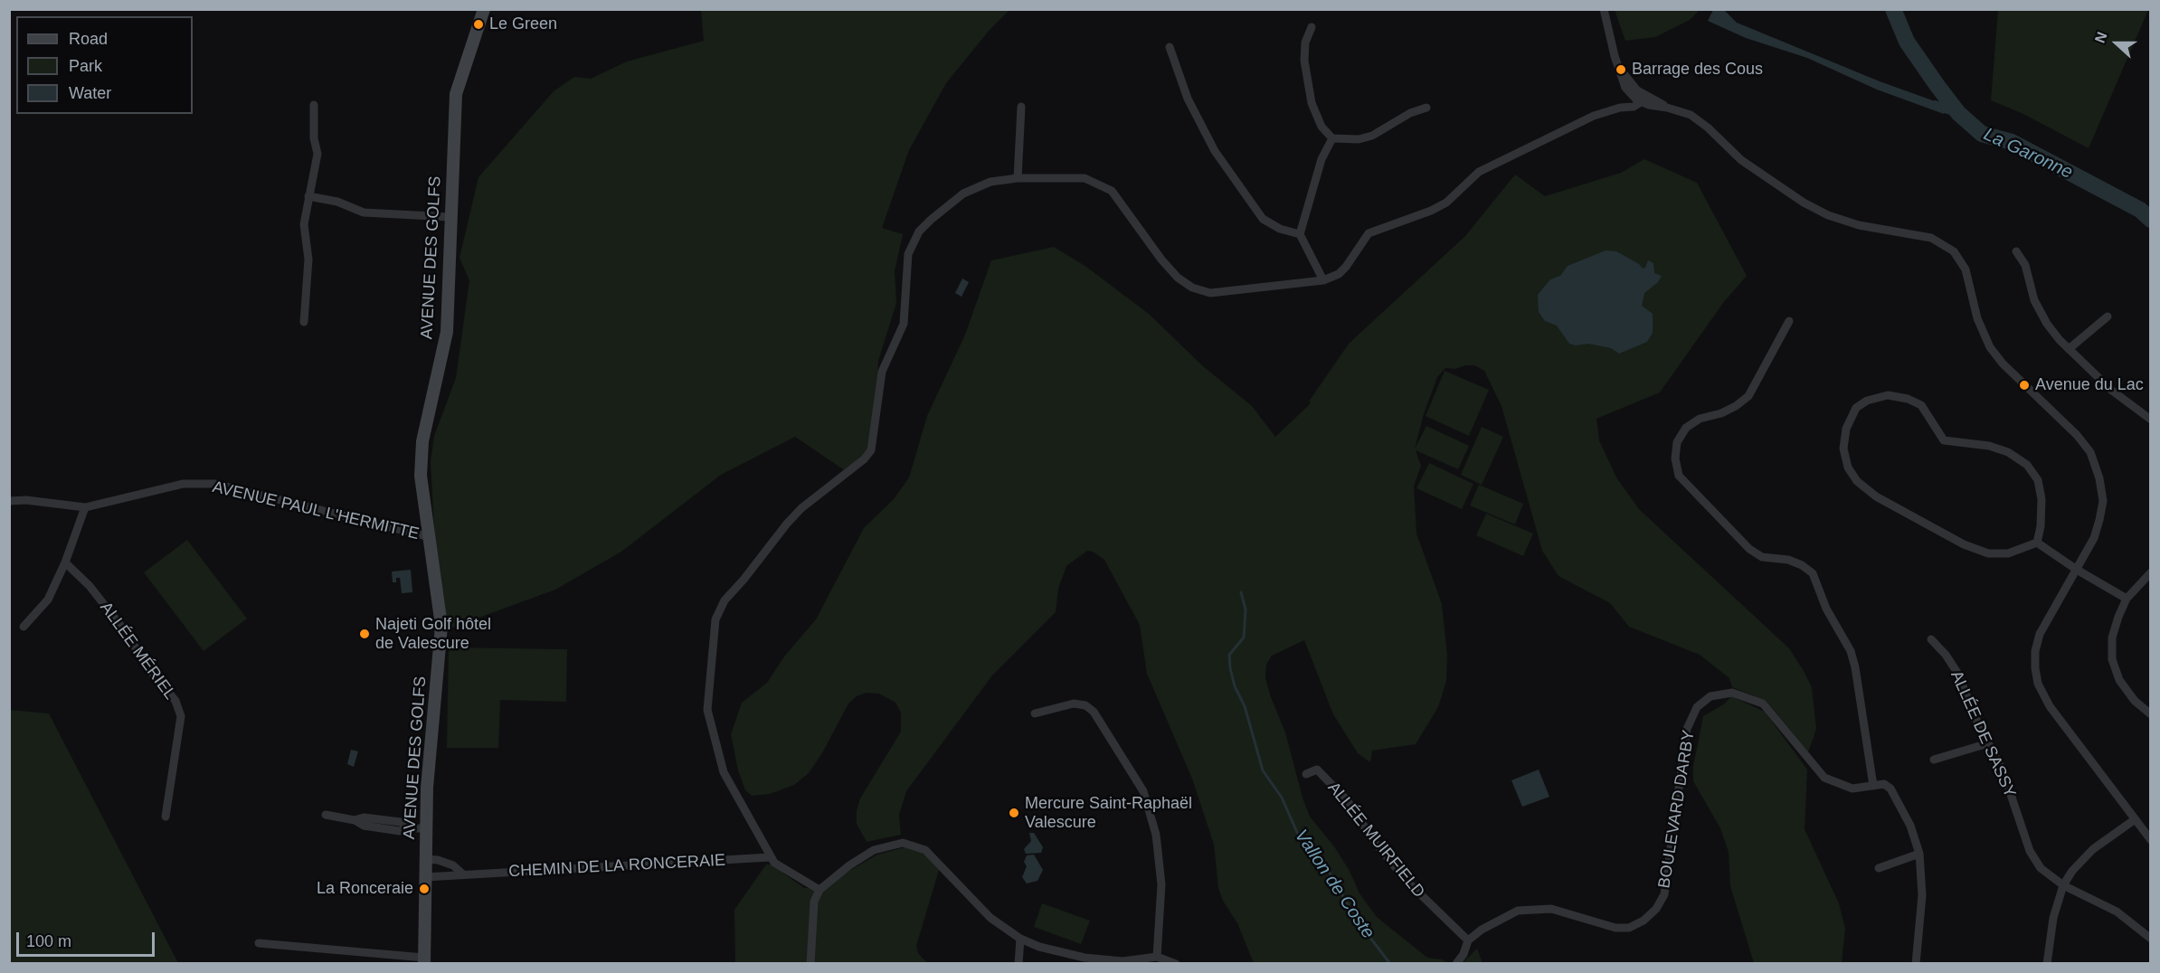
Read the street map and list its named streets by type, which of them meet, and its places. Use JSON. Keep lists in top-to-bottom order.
{
  "streets": {
    "main road": ["AVENUE DES GOLFS"],
    "street": [
      "AVENUE PAUL L'HERMITTE",
      "ALLÉE MÉRIEL",
      "ALLÉE DE SASSY",
      "BOULEVARD DARBY",
      "ALLÉE MUIRFIELD",
      "CHEMIN DE LA RONCERAIE"
    ]
  },
  "crossings": [
    ["AVENUE DES GOLFS", "AVENUE PAUL L'HERMITTE"],
    ["AVENUE DES GOLFS", "CHEMIN DE LA RONCERAIE"],
    ["BOULEVARD DARBY", "ALLÉE MUIRFIELD"]
  ],
  "water": ["La Garonne", "Vallon de Coste"],
  "places": [
    "Le Green",
    "Barrage des Cous",
    "Avenue du Lac",
    "Najeti Golf hôtel de Valescure",
    "Mercure Saint-Raphaël Valescure",
    "La Ronceraie"
  ],
  "legend": ["Road", "Park", "Water"],
  "scale_bar": "100 m",
  "north": "left"
}
